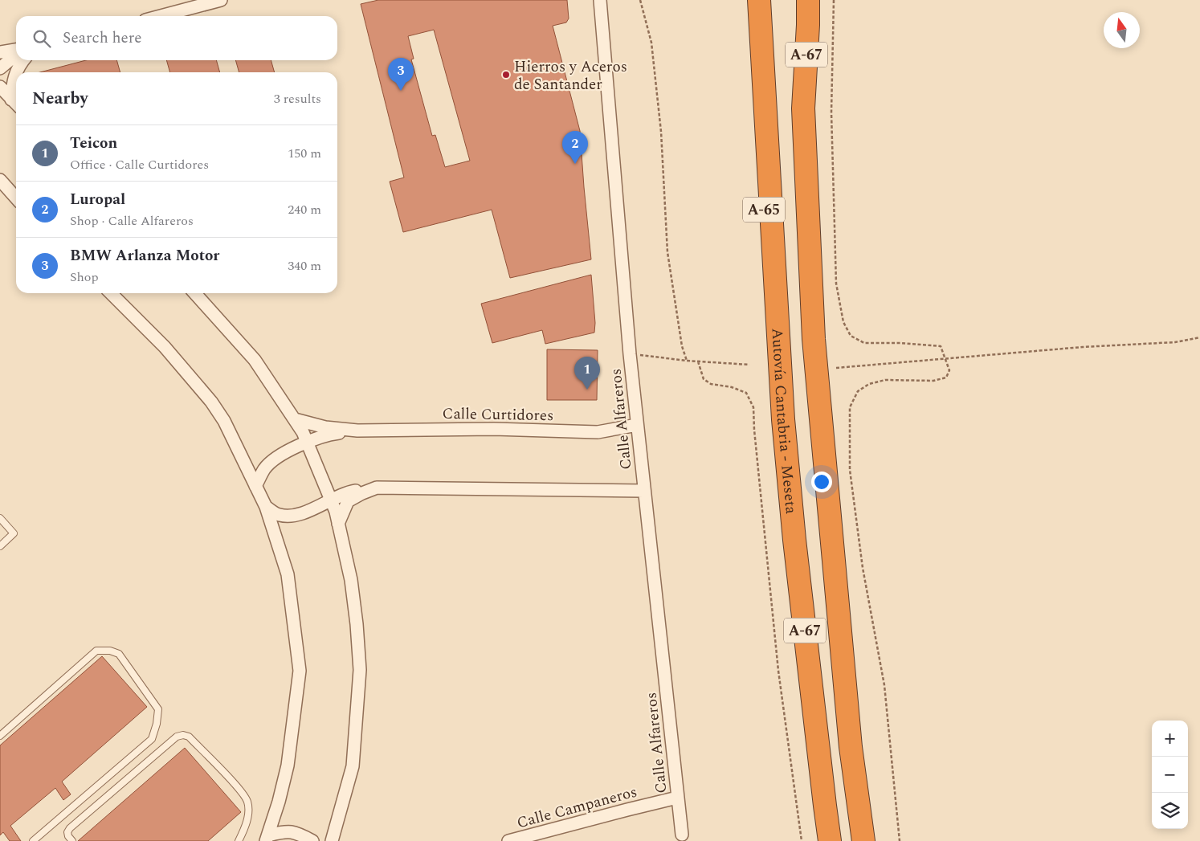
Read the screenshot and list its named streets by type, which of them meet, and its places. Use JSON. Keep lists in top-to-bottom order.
{
  "streets": {
    "highway": ["A-67", "A-65", "Autovía Cantabria - Meseta"],
    "street": ["Calle Curtidores", "Calle Alfareros", "Calle Campaneros"]
  },
  "crossings": [
    ["A-65", "Autovía Cantabria - Meseta"],
    ["Calle Curtidores", "Calle Alfareros"],
    ["Calle Alfareros", "Calle Campaneros"]
  ],
  "places": ["Hierros y Aceros de Santander"],
  "north": "top",
  "page": {
    "search": "Search here",
    "pins": ["3", "2", "1"],
    "heading": ["Nearby", "3 results"],
    "list": [
      {
        "mark": "1",
        "name": "Teicon",
        "note": "Office · Calle Curtidores",
        "value": "150 m"
      },
      {
        "mark": "2",
        "name": "Luropal",
        "note": "Shop · Calle Alfareros",
        "value": "240 m"
      },
      {
        "mark": "3",
        "name": "BMW Arlanza Motor",
        "note": "Shop",
        "value": "340 m"
      }
    ],
    "map_buttons": ["+", "−"]
  }
}
